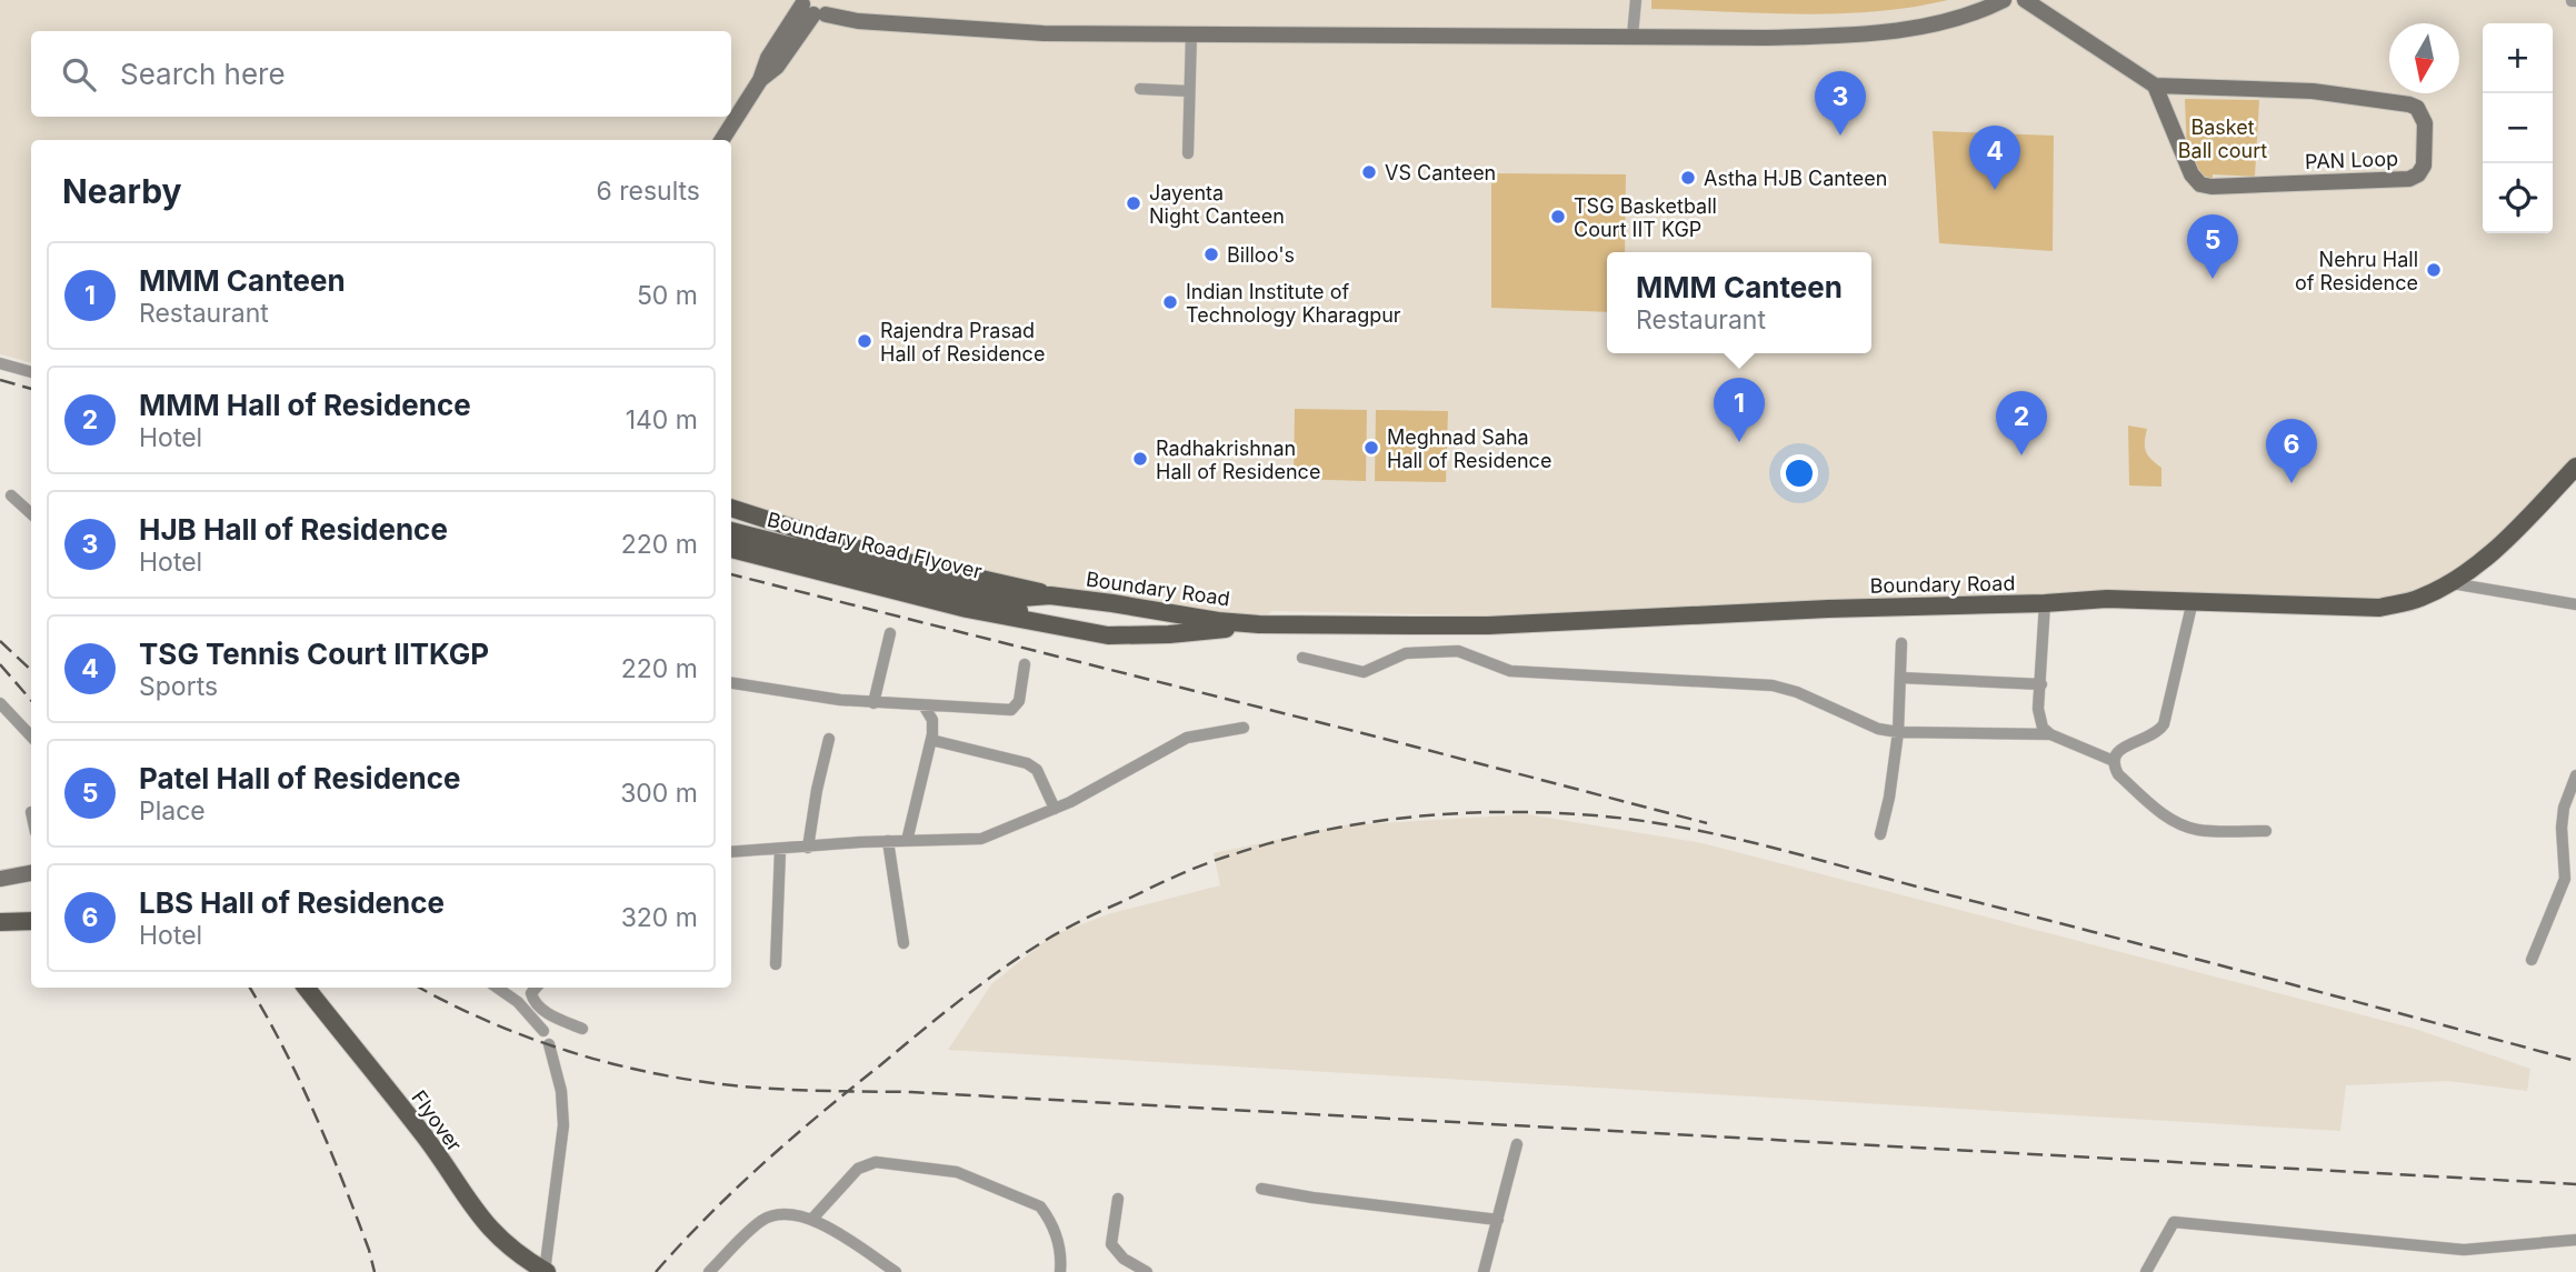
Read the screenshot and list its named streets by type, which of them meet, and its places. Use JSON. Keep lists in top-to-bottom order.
{
  "streets": {
    "main road": ["Boundary Road Flyover", "Boundary Road", "Flyover"],
    "street": ["PAN Loop"]
  },
  "crossings": [
    ["Boundary Road Flyover", "Boundary Road"]
  ],
  "parks": ["Basket Ball court"],
  "places": [
    "VS Canteen",
    "Astha HJB Canteen",
    "Jayenta Night Canteen",
    "TSG Basketball Court IIT KGP",
    "Billoo's",
    "Nehru Hall of Residence",
    "Indian Institute of Technology Kharagpur",
    "Rajendra Prasad Hall of Residence",
    "Meghnad Saha Hall of Residence",
    "Radhakrishnan Hall of Residence"
  ],
  "north": "bottom",
  "page": {
    "map_buttons": ["+", "−"],
    "search": "Search here",
    "pins": [
      "3",
      "4",
      "5",
      "1",
      "2",
      "6"
    ],
    "heading": ["Nearby", "6 results"],
    "list": [
      {
        "mark": "1",
        "name": "MMM Canteen",
        "note": "Restaurant",
        "value": "50 m"
      },
      {
        "mark": "2",
        "name": "MMM Hall of Residence",
        "note": "Hotel",
        "value": "140 m"
      },
      {
        "mark": "3",
        "name": "HJB Hall of Residence",
        "note": "Hotel",
        "value": "220 m"
      },
      {
        "mark": "4",
        "name": "TSG Tennis Court IITKGP",
        "note": "Sports",
        "value": "220 m"
      },
      {
        "mark": "5",
        "name": "Patel Hall of Residence",
        "note": "Place",
        "value": "300 m"
      },
      {
        "mark": "6",
        "name": "LBS Hall of Residence",
        "note": "Hotel",
        "value": "320 m"
      }
    ],
    "popup": ["MMM Canteen", "Restaurant"]
  }
}
